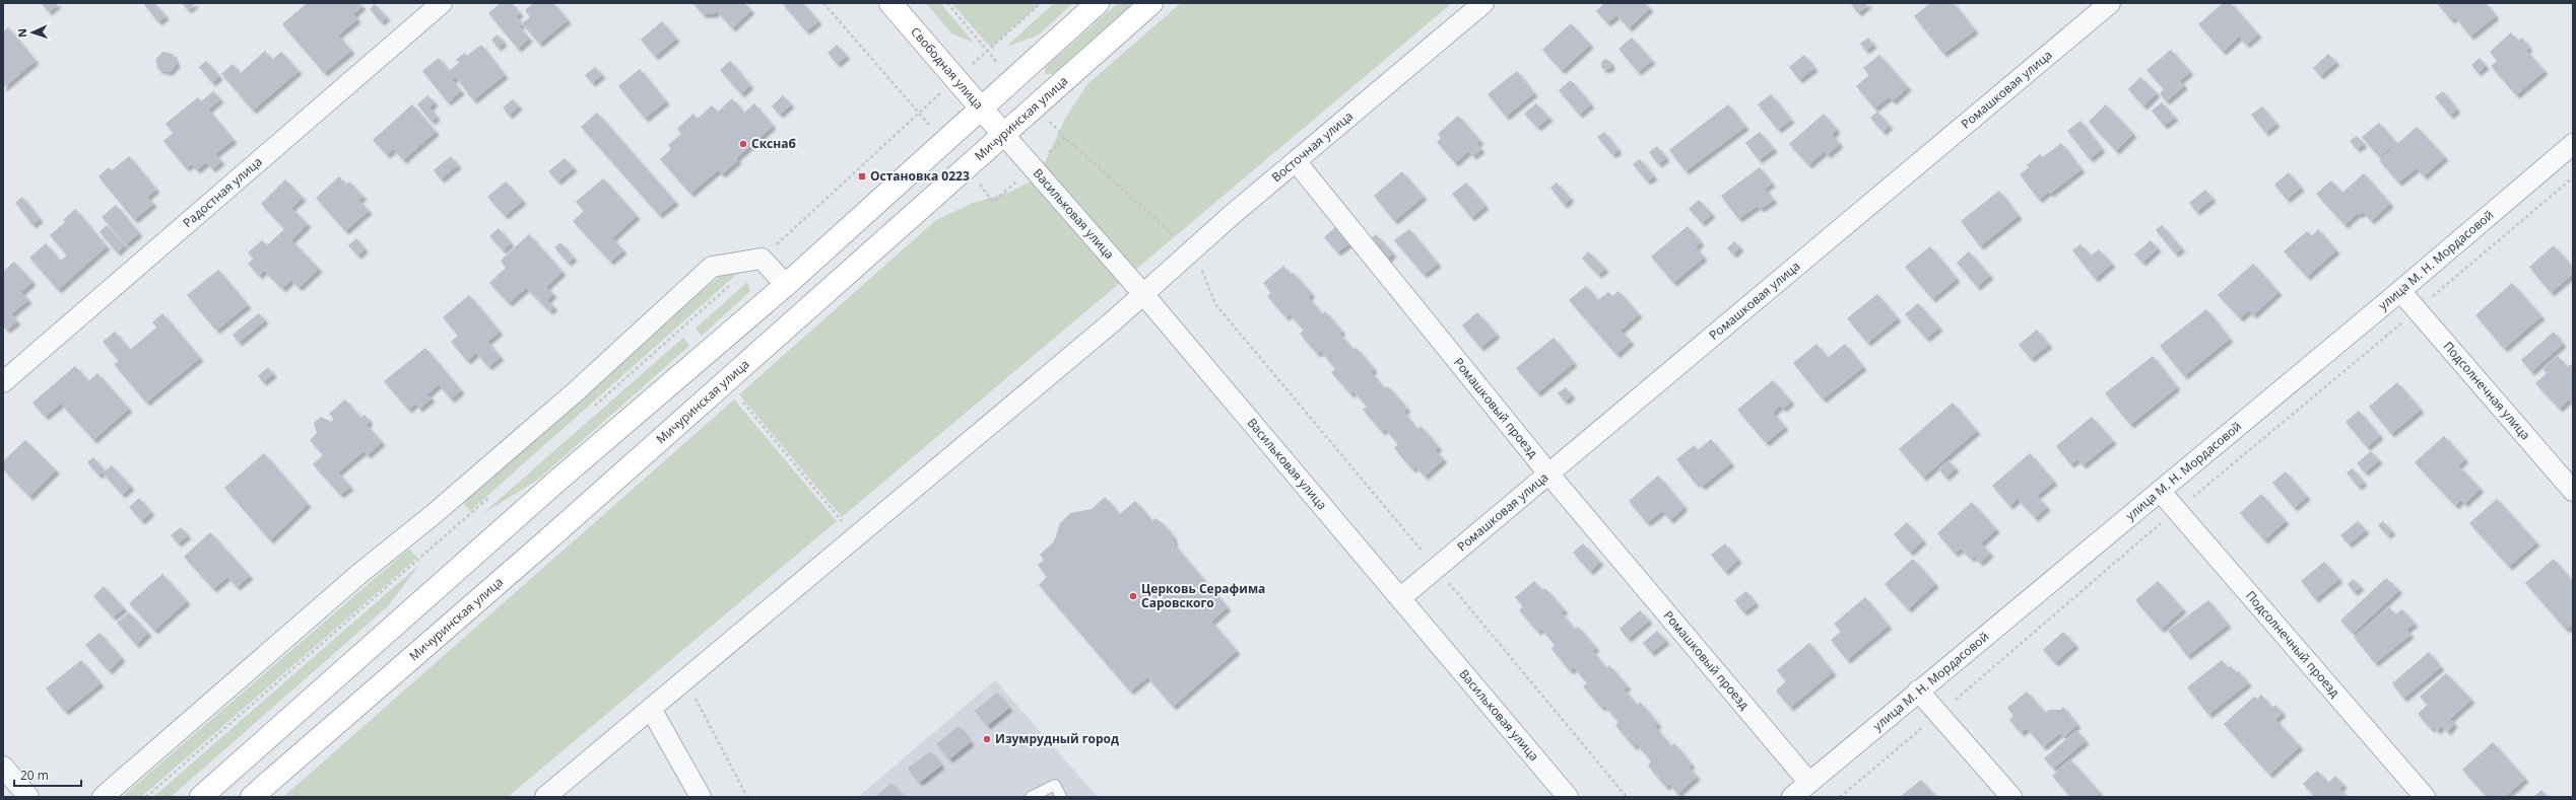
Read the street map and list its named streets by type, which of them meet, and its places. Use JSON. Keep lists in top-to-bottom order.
{
  "streets": {
    "main road": ["Свободная улица", "Мичуринская улица"],
    "street": [
      "Ромашковая улица",
      "Восточная улица",
      "Радостная улица",
      "Васильковая улица",
      "улица М. Н. Мордасовой",
      "Подсолнечная улица",
      "Ромашковый проезд",
      "Подсолнечный проезд"
    ]
  },
  "crossings": [
    ["Свободная улица", "Мичуринская улица"],
    ["Свободная улица", "Васильковая улица"],
    ["Ромашковая улица", "Васильковая улица"],
    ["Ромашковая улица", "Ромашковый проезд"],
    ["Мичуринская улица", "Васильковая улица"],
    ["Восточная улица", "Васильковая улица"],
    ["Восточная улица", "Ромашковый проезд"],
    ["улица М. Н. Мордасовой", "Подсолнечная улица"],
    ["улица М. Н. Мордасовой", "Ромашковый проезд"],
    ["улица М. Н. Мордасовой", "Подсолнечный проезд"]
  ],
  "places": {
    "other": ["Скснаб", "Церковь Серафима Саровского", "Изумрудный город"],
    "transit": ["Остановка 0223"]
  },
  "scale_bar": "20 m",
  "north": "left"
}
